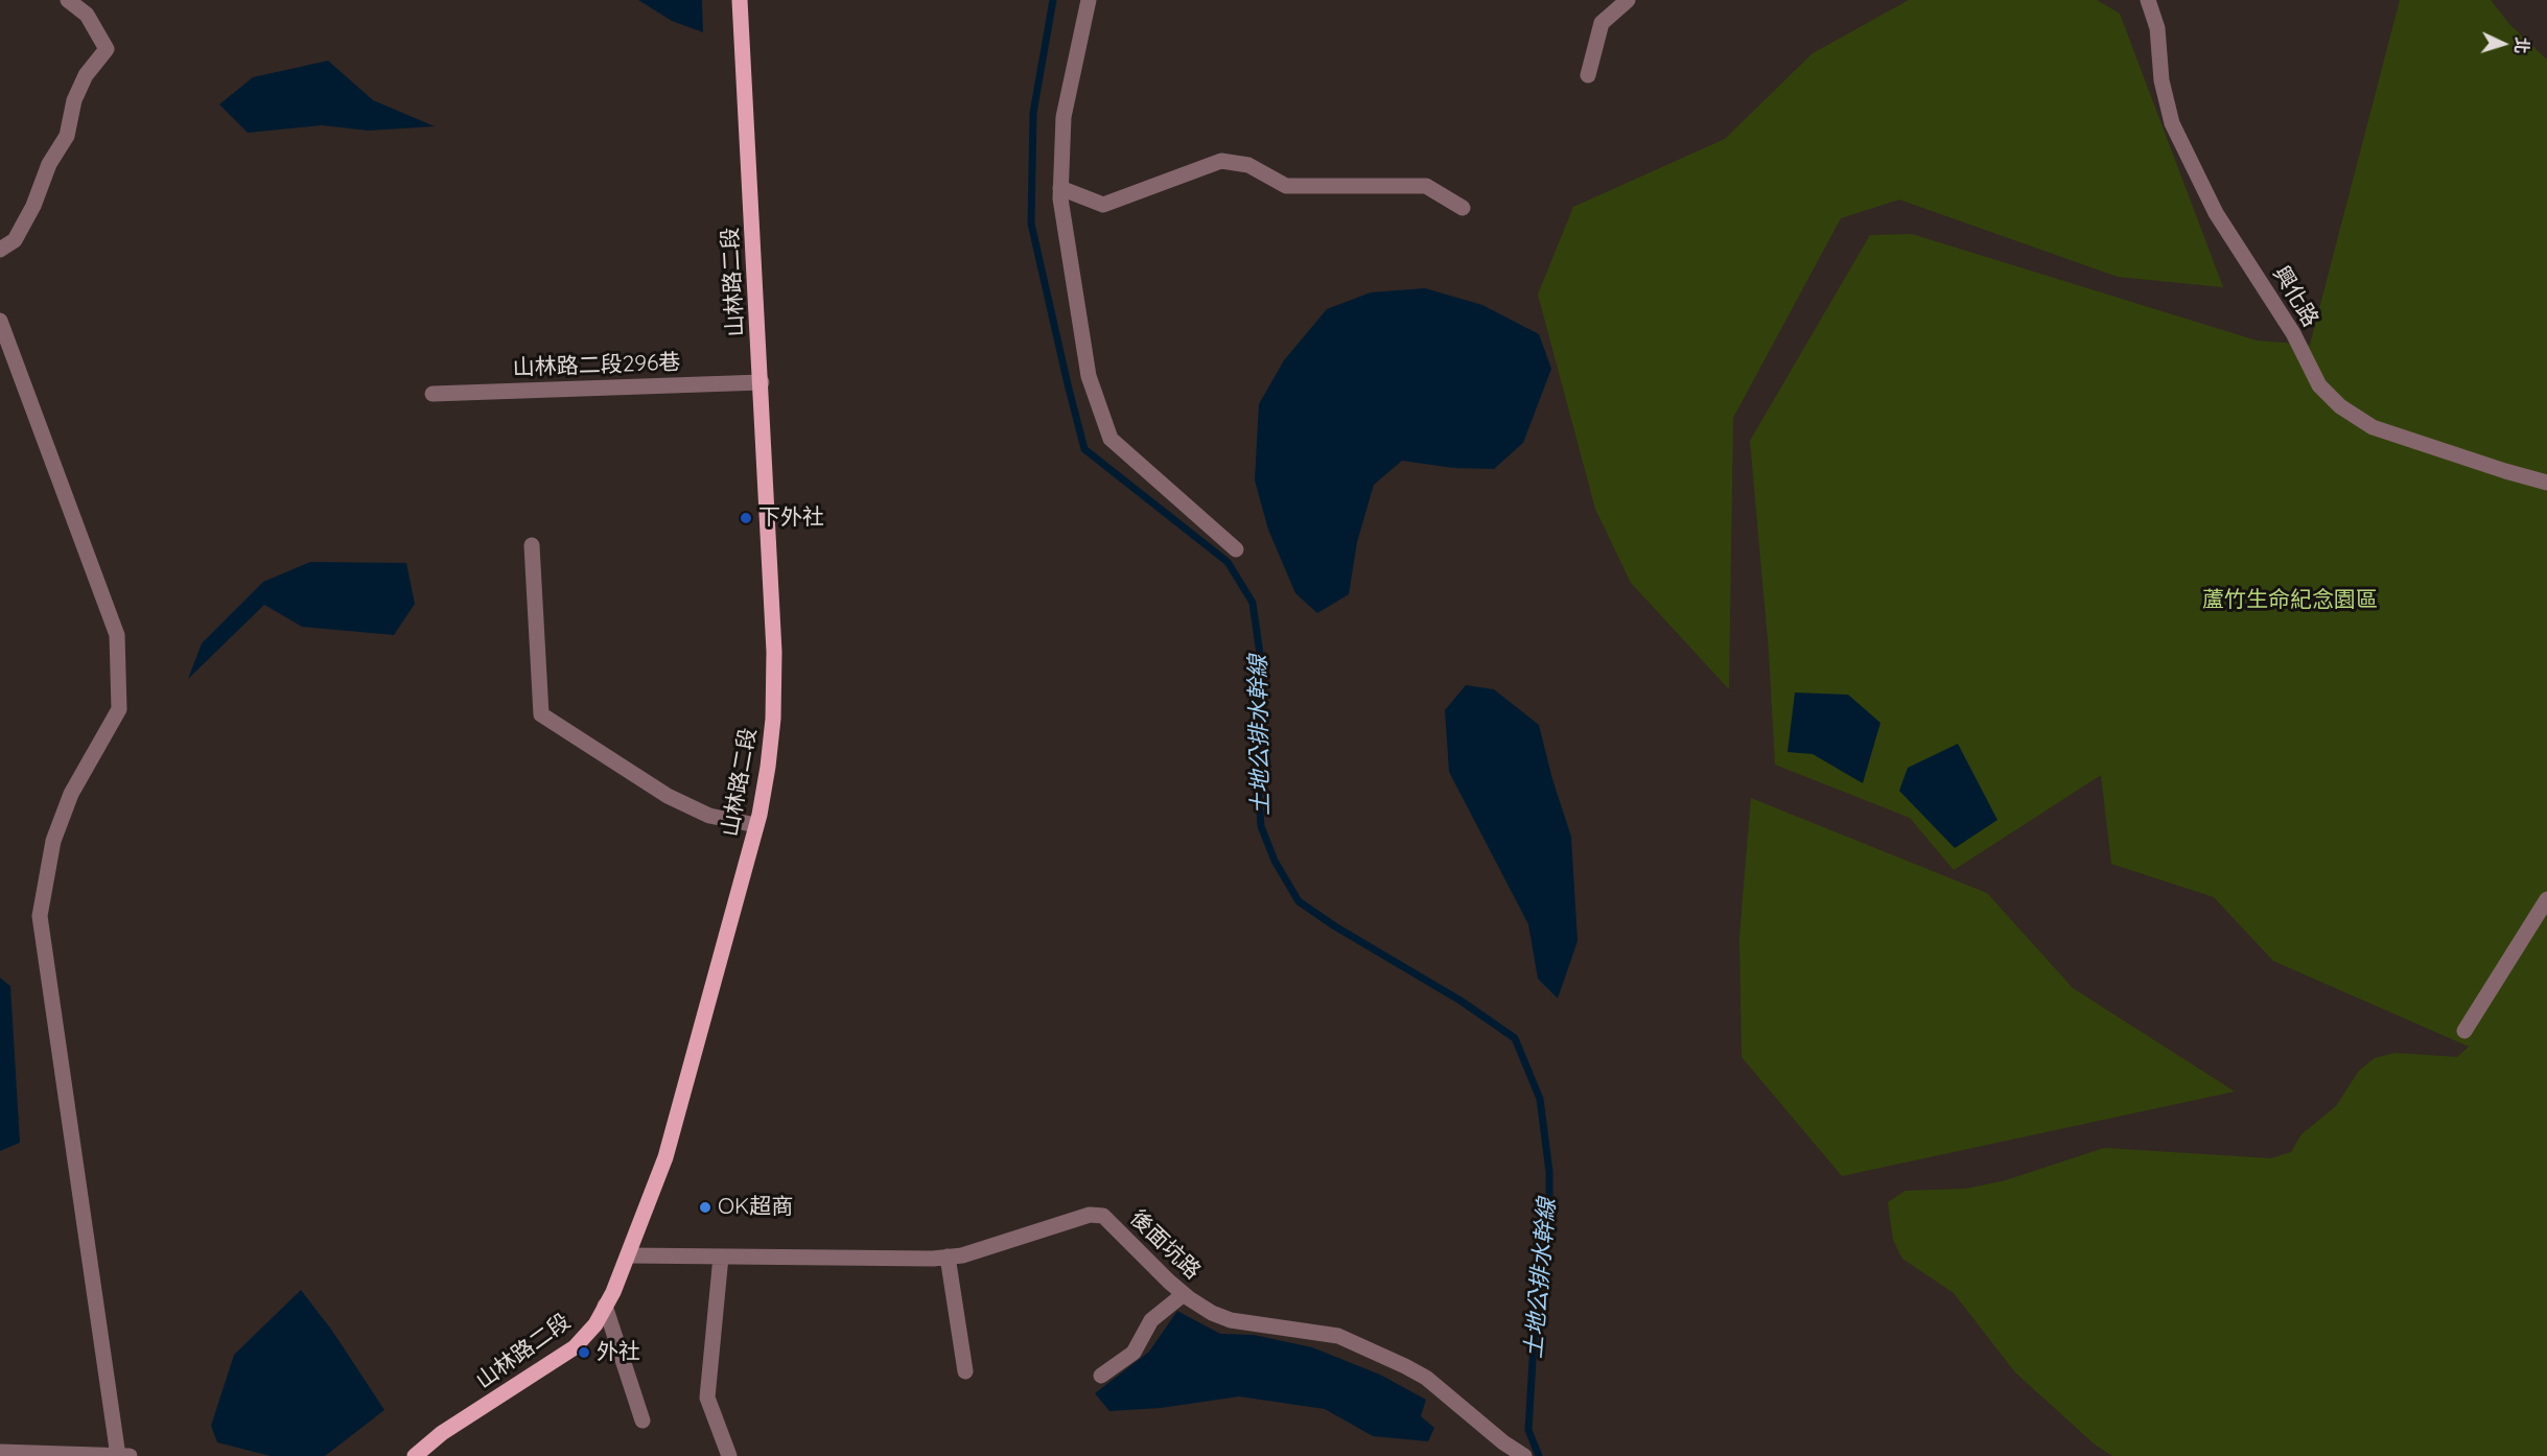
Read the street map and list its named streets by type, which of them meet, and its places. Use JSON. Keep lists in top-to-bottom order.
{
  "streets": {
    "main road": ["山林路二段"],
    "street": ["興化路", "山林路二段296巷", "後面坑路"]
  },
  "crossings": [
    ["山林路二段", "山林路二段296巷"],
    ["山林路二段", "後面坑路"]
  ],
  "water": ["土地公排水幹線"],
  "parks": ["蘆竹生命紀念園區"],
  "places": ["下外社", "OK超商", "外社"],
  "north": "right"
}
